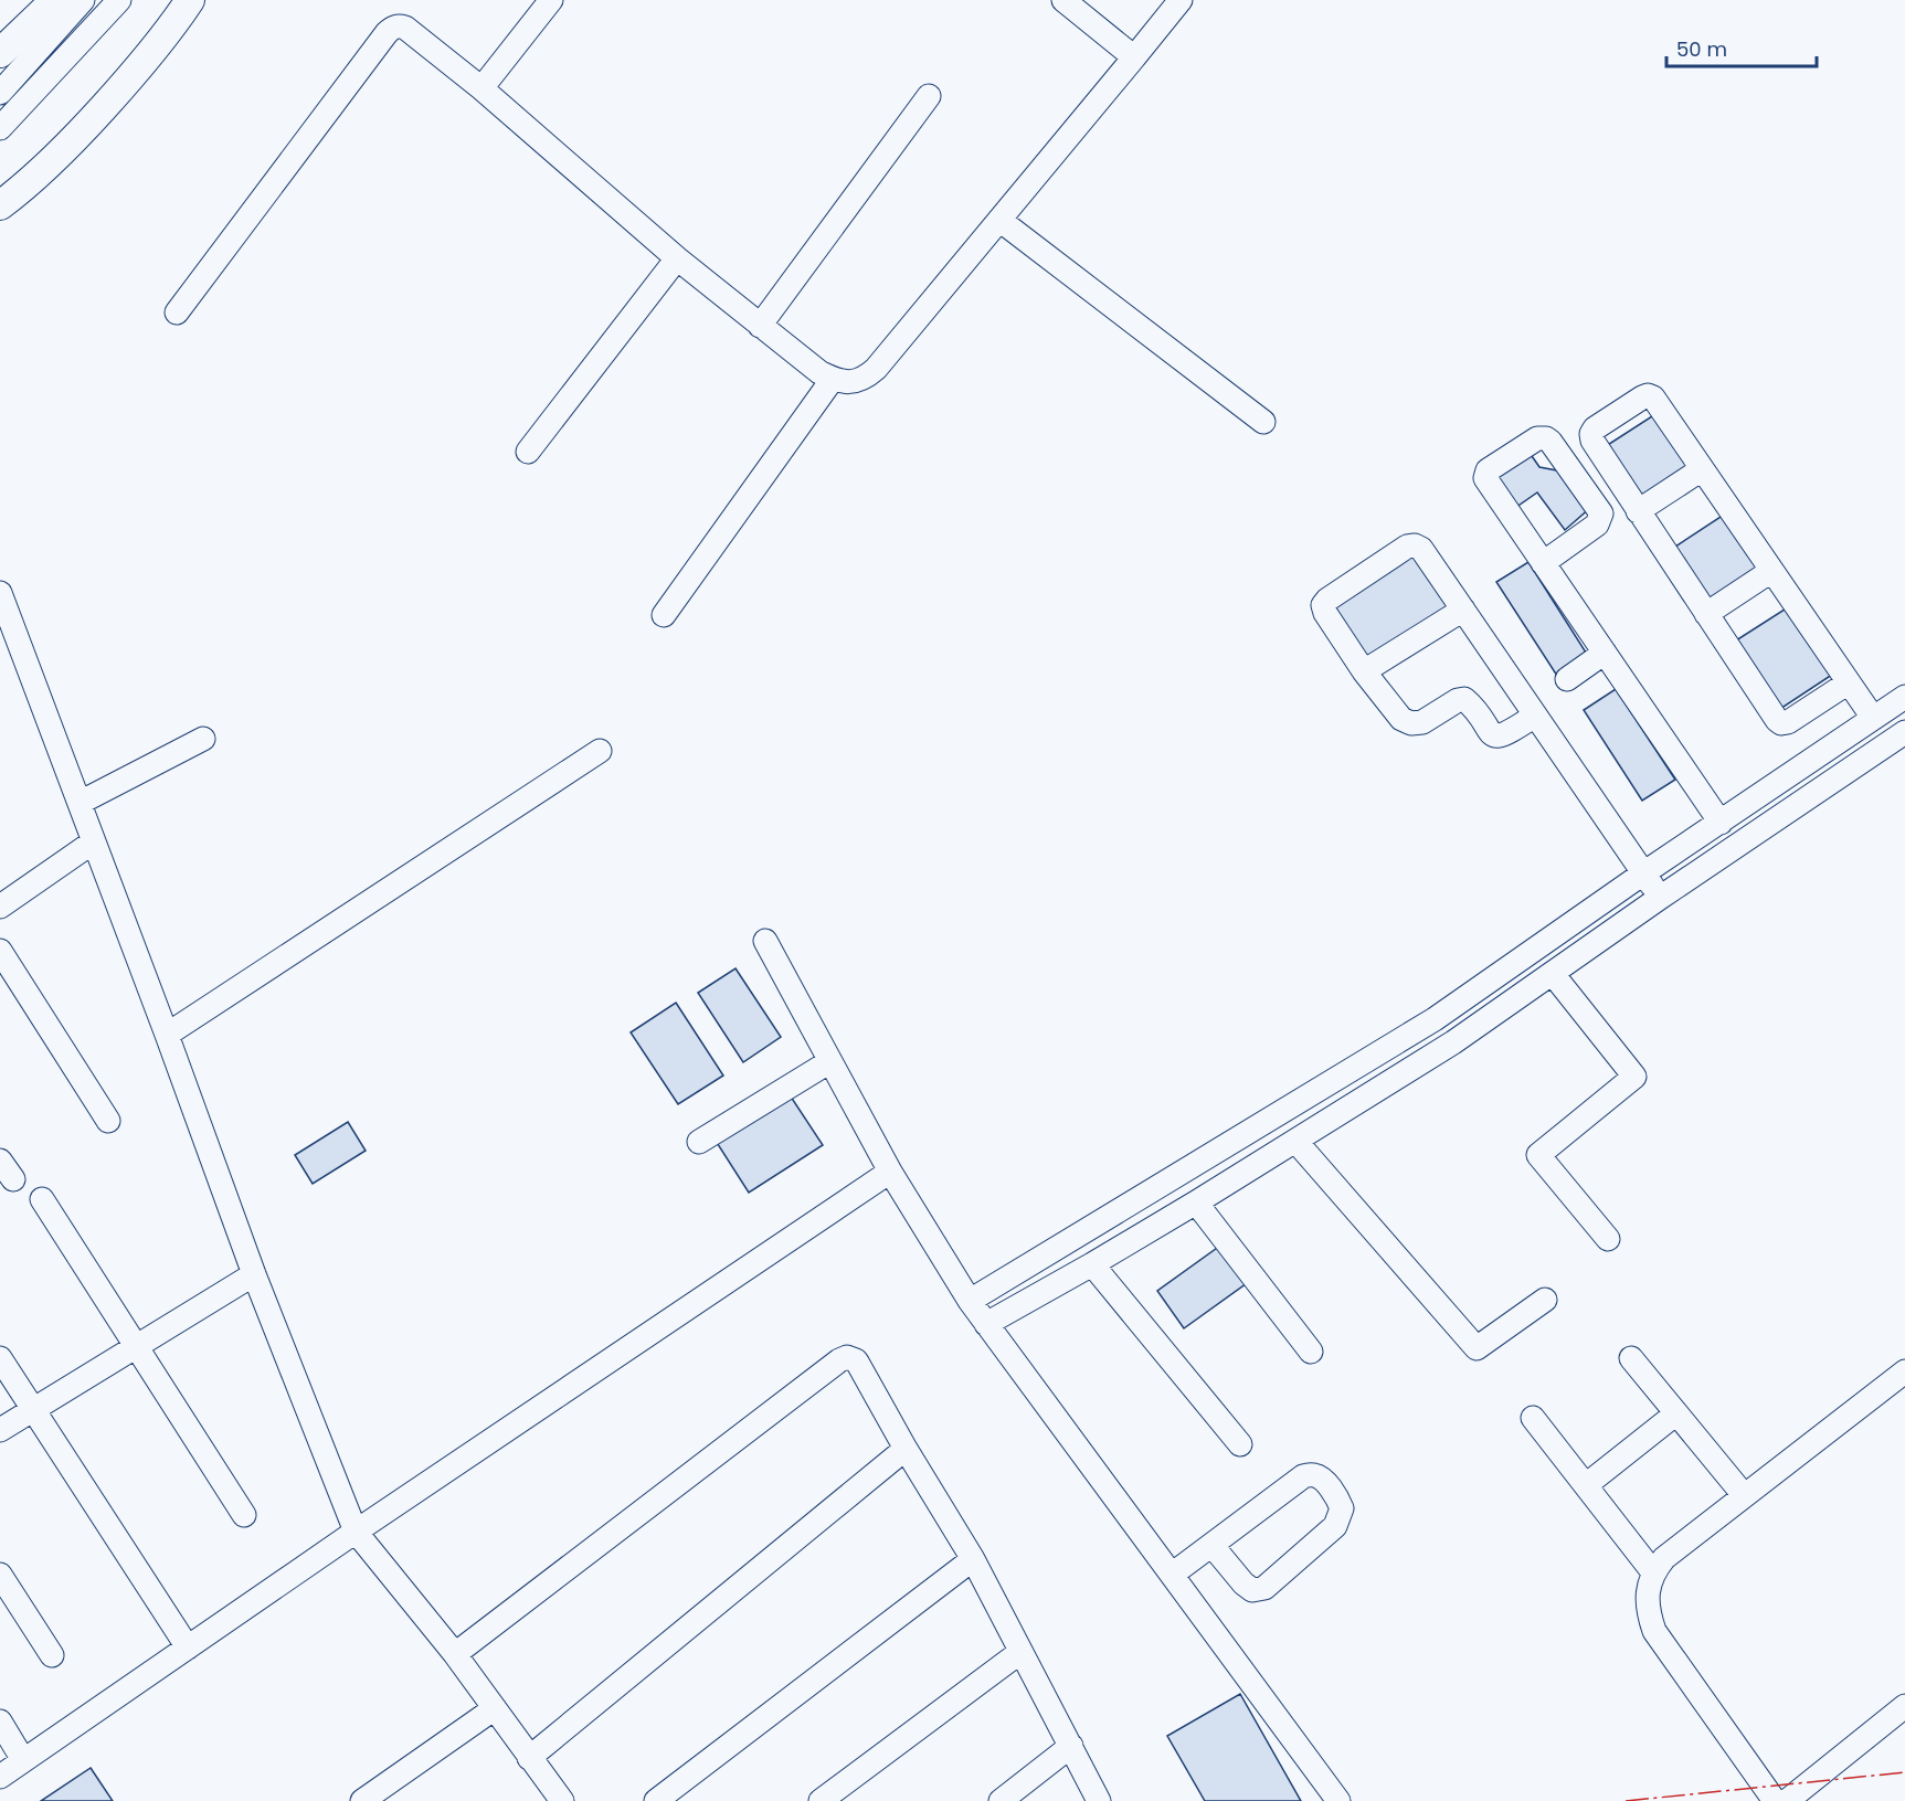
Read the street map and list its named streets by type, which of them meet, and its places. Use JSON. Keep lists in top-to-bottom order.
{
  "scale_bar": "50 m"
}
